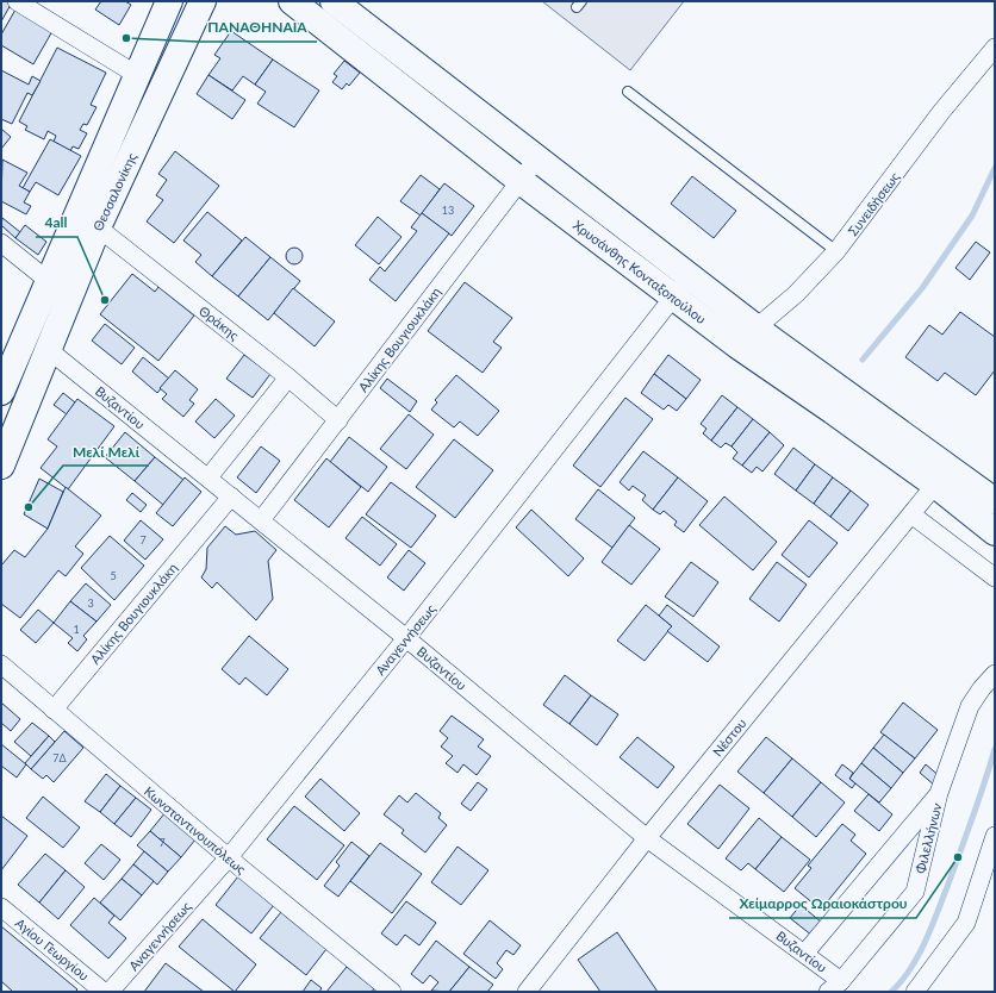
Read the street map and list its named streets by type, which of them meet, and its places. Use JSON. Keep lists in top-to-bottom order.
{
  "streets": {
    "main road": ["Θεσσαλονίκης", "Χρυσάνθης Κονταξοπούλου"],
    "street": [
      "Συνειδήσεως",
      "Θράκης",
      "Αλίκης Βουγιουκλάκη",
      "Βυζαντίου",
      "Αναγεννήσεως",
      "Νέστου",
      "Κωνσταντινουπόλεως",
      "Φιλελλήνων",
      "Αγίου Γεωργίου"
    ]
  },
  "crossings": [
    ["Θεσσαλονίκης", "Θράκης"],
    ["Θεσσαλονίκης", "Βυζαντίου"],
    ["Συνειδήσεως", "Χρυσάνθης Κονταξοπούλου"],
    ["Χρυσάνθης Κονταξοπούλου", "Αλίκης Βουγιουκλάκη"],
    ["Χρυσάνθης Κονταξοπούλου", "Αναγεννήσεως"],
    ["Χρυσάνθης Κονταξοπούλου", "Νέστου"],
    ["Θράκης", "Αλίκης Βουγιουκλάκη"],
    ["Αλίκης Βουγιουκλάκη", "Βυζαντίου"],
    ["Αλίκης Βουγιουκλάκη", "Κωνσταντινουπόλεως"],
    ["Βυζαντίου", "Αναγεννήσεως"],
    ["Βυζαντίου", "Νέστου"],
    ["Βυζαντίου", "Φιλελλήνων"],
    ["Αναγεννήσεως", "Κωνσταντινουπόλεως"]
  ],
  "places": [
    "ΠΑΝΑΘΗΝΑΙΑ",
    "4all",
    "Μελί Μελί",
    "Χείμαρρος Ωραιοκάστρου"
  ],
  "house_numbers": [
    "13",
    "7",
    "5",
    "3",
    "1",
    "7Δ",
    "7"
  ]
}
